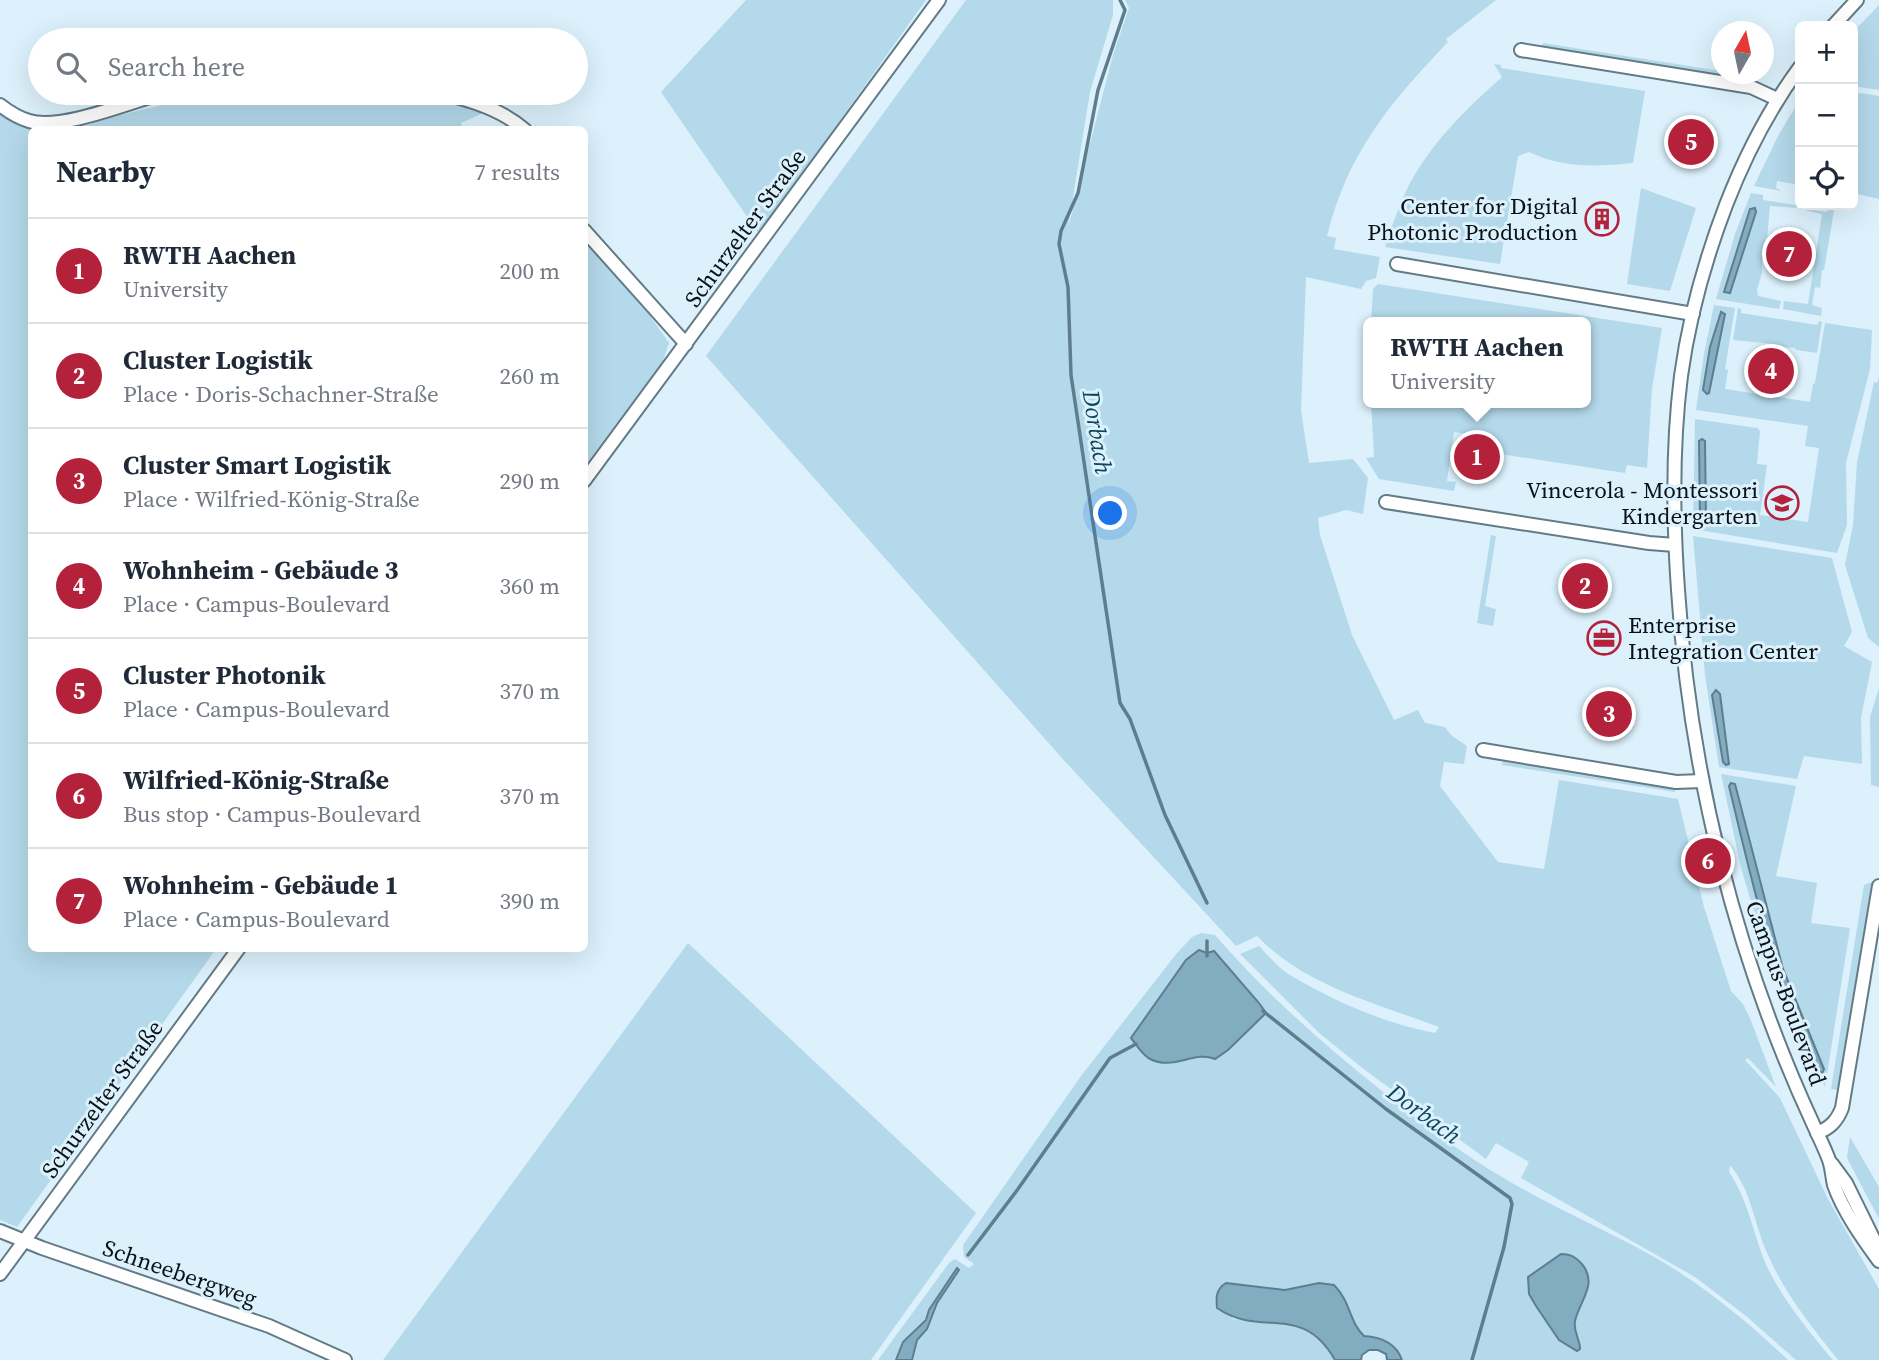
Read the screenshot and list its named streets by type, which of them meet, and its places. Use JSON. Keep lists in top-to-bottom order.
{
  "streets": {
    "street": ["Schurzelter Straße", "Campus-Boulevard", "Schneebergweg"]
  },
  "crossings": [
    ["Schurzelter Straße", "Schneebergweg"]
  ],
  "water": ["Dorbach"],
  "places": {
    "building": ["Center for Digital Photonic Production"],
    "school or university": ["Vincerola - Montessori Kindergarten"],
    "office": ["Enterprise Integration Center"]
  },
  "north": "top",
  "page": {
    "map_buttons": ["+", "−"],
    "search": "Search here",
    "pins": [
      "5",
      "7",
      "4",
      "1",
      "2",
      "3",
      "6"
    ],
    "heading": ["Nearby", "7 results"],
    "list": [
      {
        "mark": "1",
        "name": "RWTH Aachen",
        "note": "University",
        "value": "200 m"
      },
      {
        "mark": "2",
        "name": "Cluster Logistik",
        "note": "Place · Doris-Schachner-Straße",
        "value": "260 m"
      },
      {
        "mark": "3",
        "name": "Cluster Smart Logistik",
        "note": "Place · Wilfried-König-Straße",
        "value": "290 m"
      },
      {
        "mark": "4",
        "name": "Wohnheim - Gebäude 3",
        "note": "Place · Campus-Boulevard",
        "value": "360 m"
      },
      {
        "mark": "5",
        "name": "Cluster Photonik",
        "note": "Place · Campus-Boulevard",
        "value": "370 m"
      },
      {
        "mark": "6",
        "name": "Wilfried-König-Straße",
        "note": "Bus stop · Campus-Boulevard",
        "value": "370 m"
      },
      {
        "mark": "7",
        "name": "Wohnheim - Gebäude 1",
        "note": "Place · Campus-Boulevard",
        "value": "390 m"
      }
    ],
    "popup": ["RWTH Aachen", "University"]
  }
}
